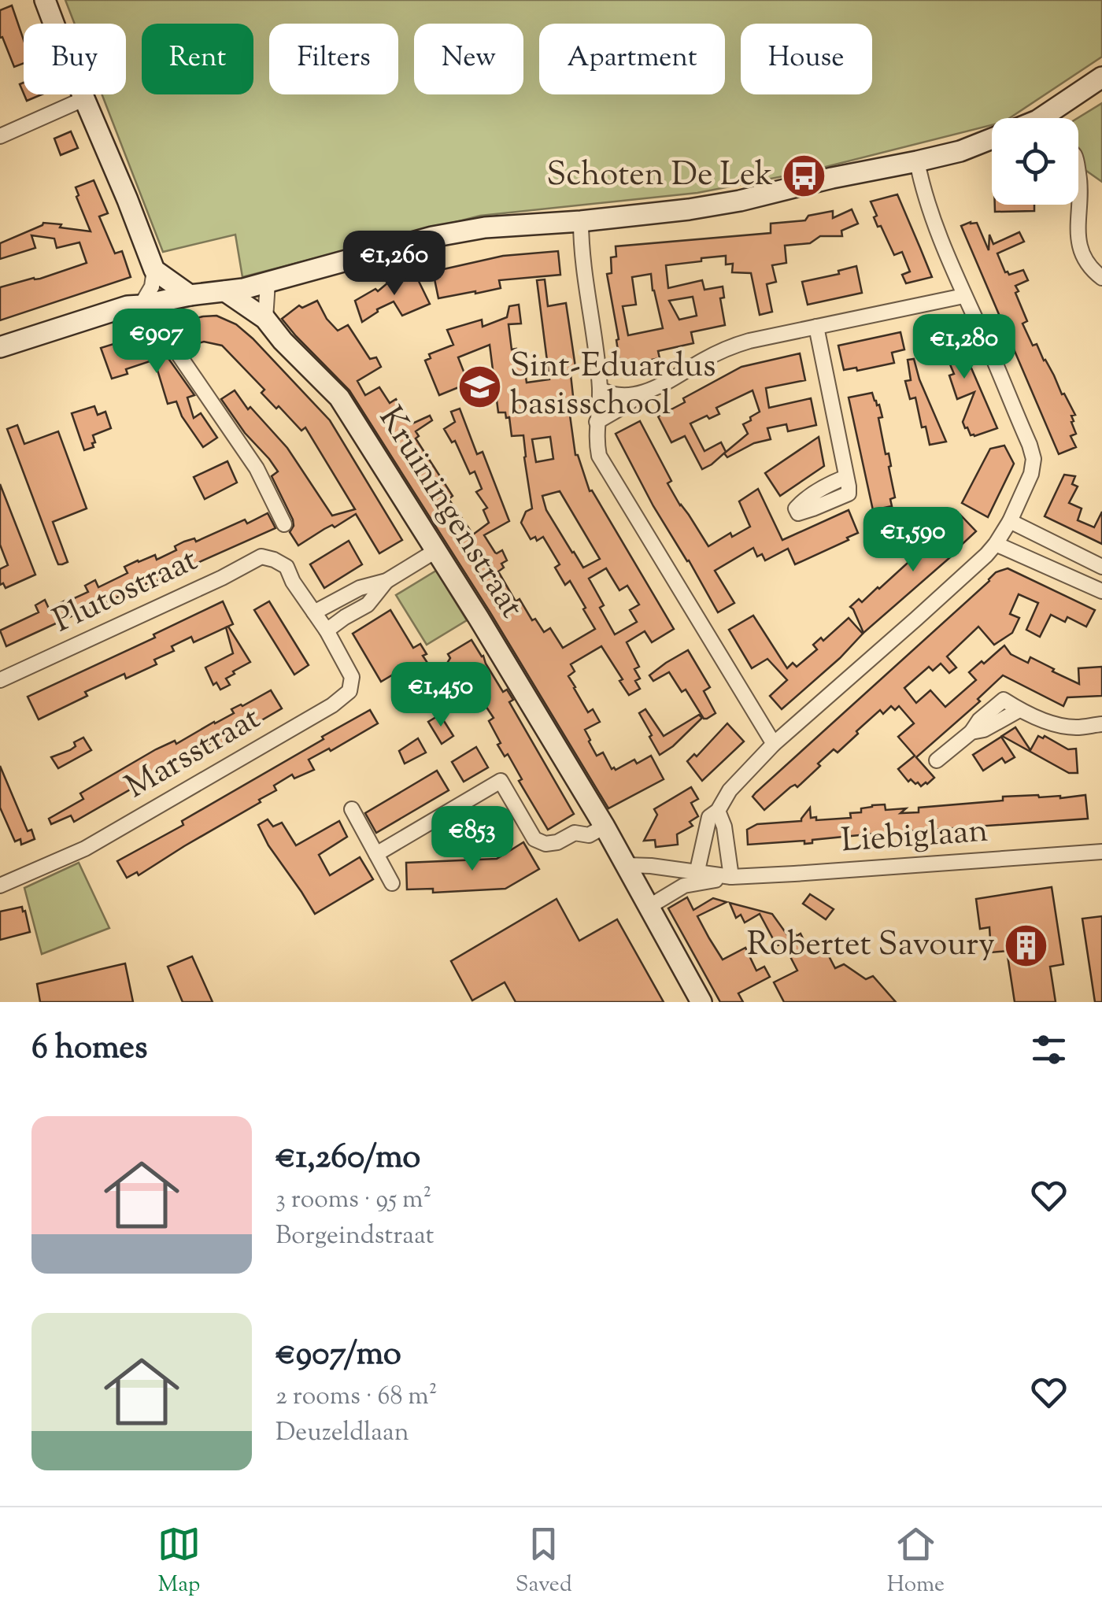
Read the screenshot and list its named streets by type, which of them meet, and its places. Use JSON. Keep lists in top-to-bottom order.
{
  "streets": {
    "street": [
      "Kruiningenstraat",
      "Plutostraat",
      "Marsstraat",
      "Liebiglaan"
    ]
  },
  "crossings": [
    ["Kruiningenstraat", "Liebiglaan"],
    ["Plutostraat", "Marsstraat"]
  ],
  "places": {
    "bus stop": ["Schoten De Lek"],
    "school or university": ["Sint-Eduardus basisschool"],
    "building": ["Robertet Savoury"]
  },
  "page": {
    "chip": [
      "Buy",
      "Rent",
      "Filters",
      "New",
      "Apartment",
      "House"
    ],
    "price": [
      "€1,260",
      "€907",
      "€1,280",
      "€1,590",
      "€1,450",
      "€853"
    ],
    "heading": "6 homes",
    "list": [
      {
        "name": "€1,260/mo",
        "note": "3 rooms · 95 m² · Borgeindstraat"
      },
      {
        "name": "€907/mo",
        "note": "2 rooms · 68 m² · Deuzeldlaan"
      }
    ],
    "tabs": ["Map", "Saved", "Home"]
  }
}
